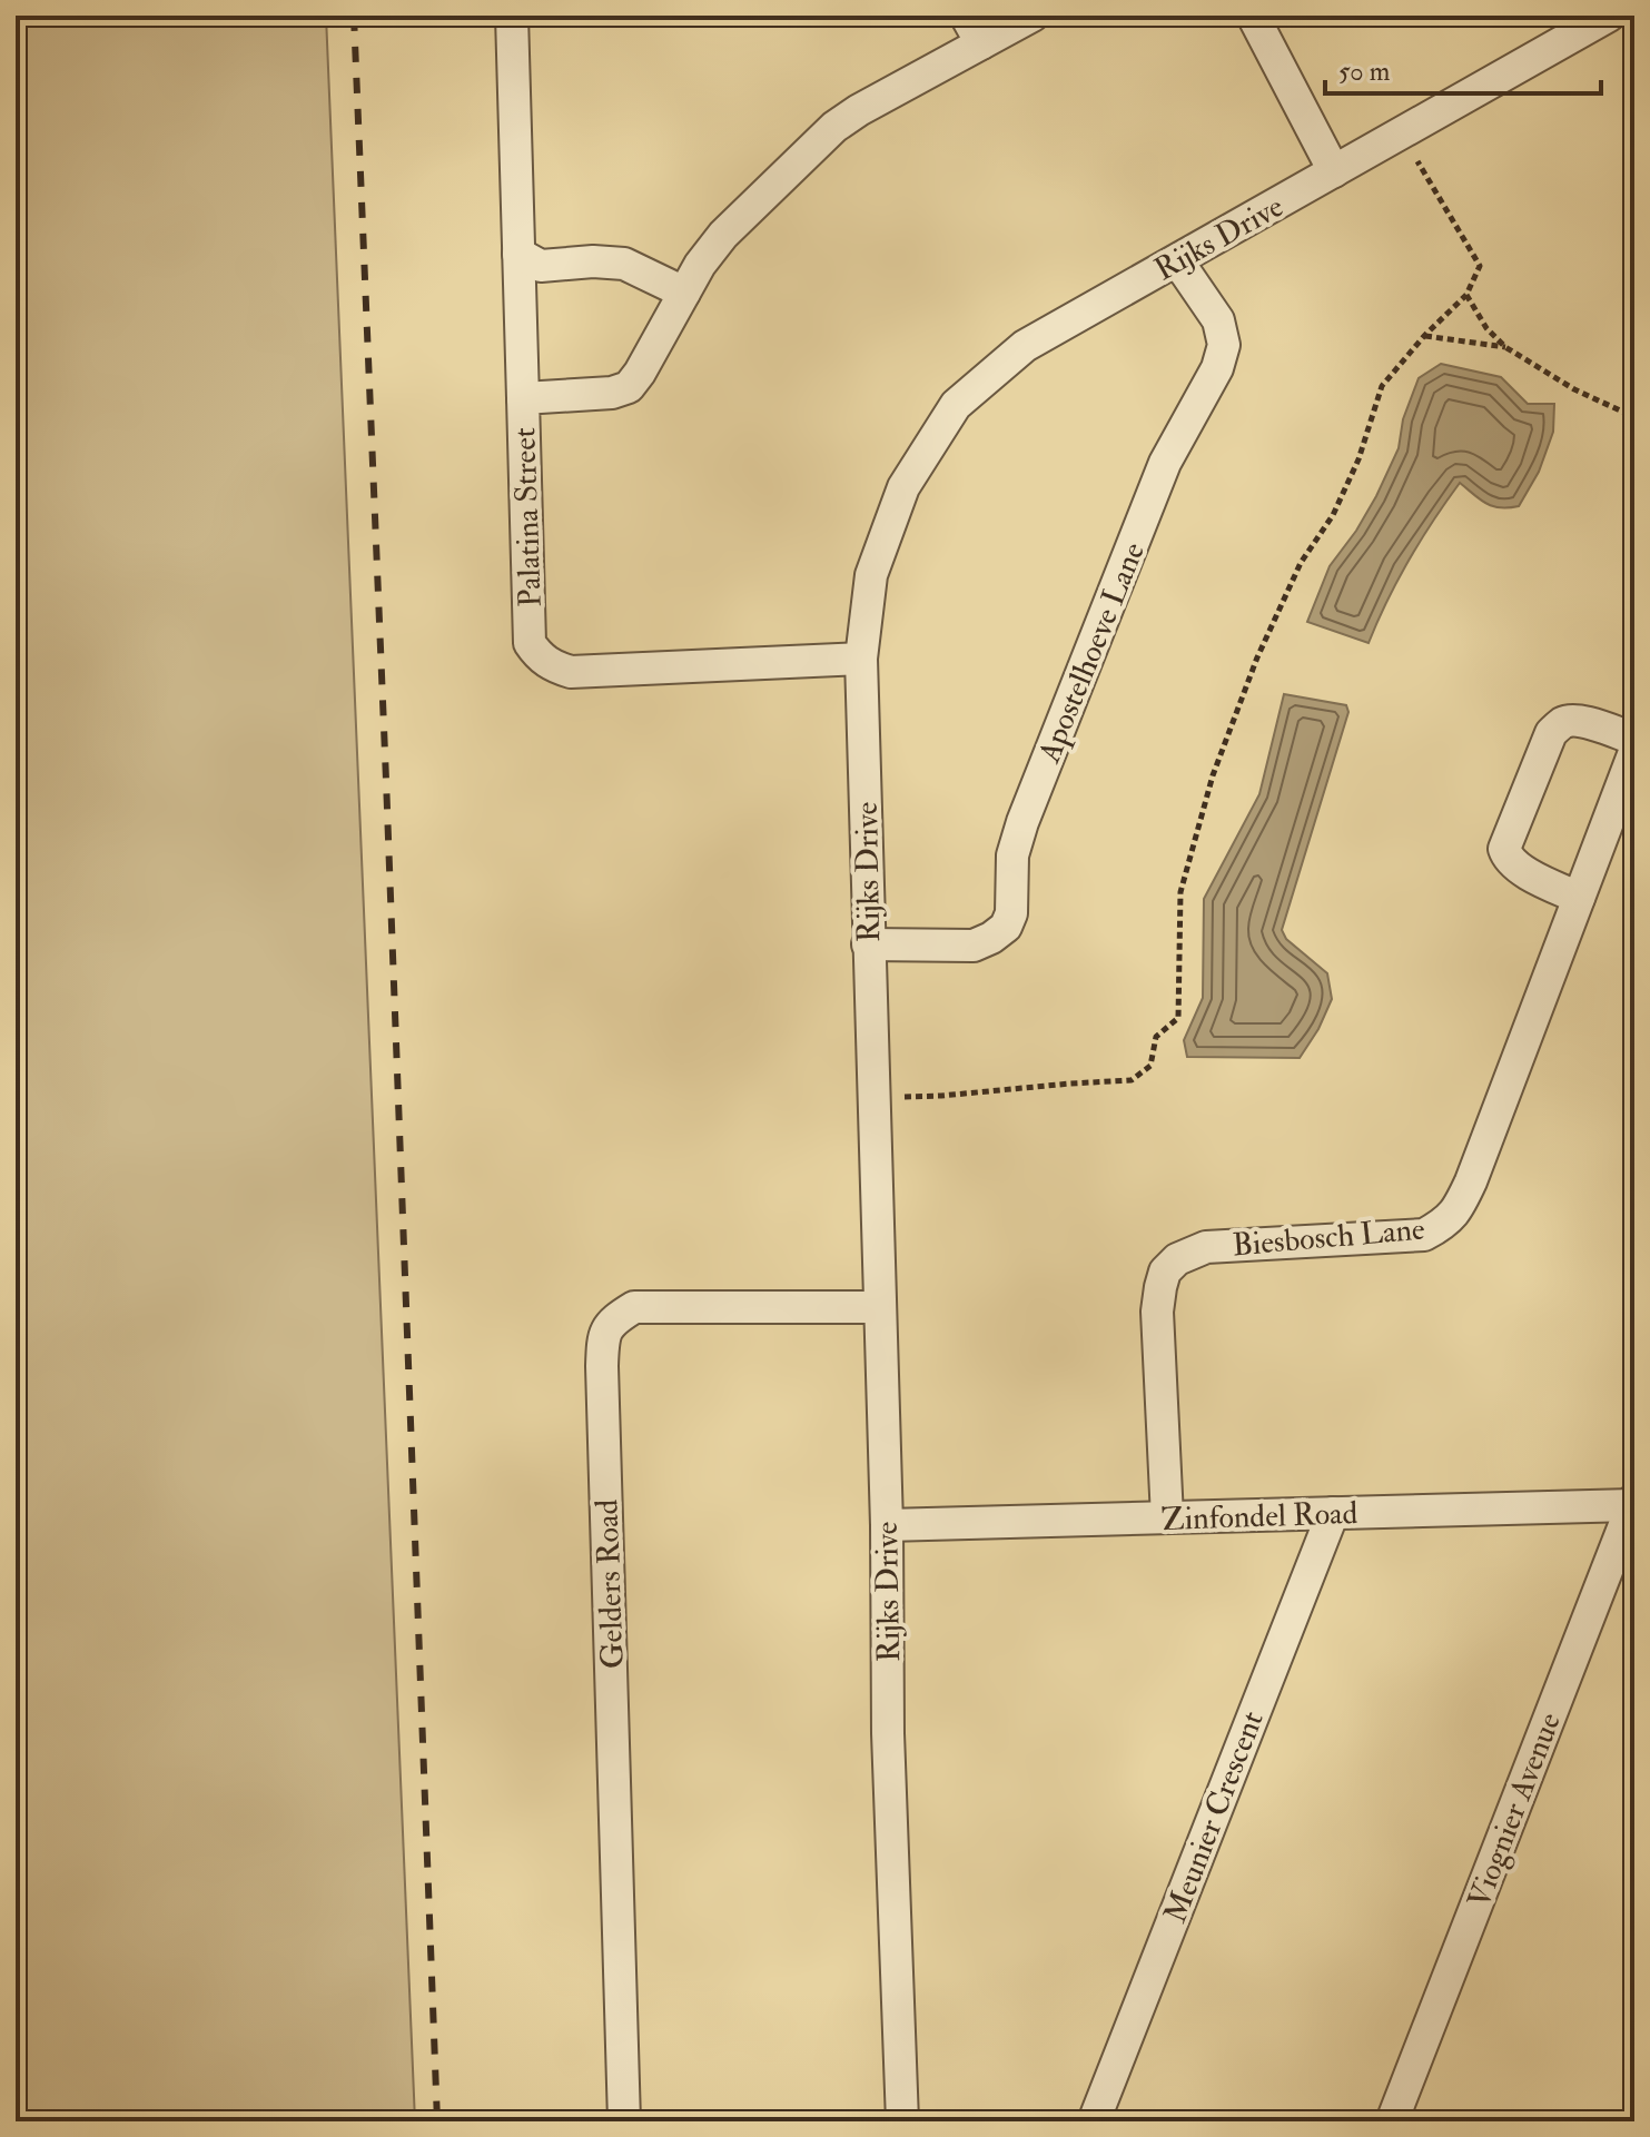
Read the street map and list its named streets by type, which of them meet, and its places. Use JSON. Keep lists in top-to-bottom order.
{
  "streets": {
    "street": [
      "Rijks Drive",
      "Palatina Street",
      "Apostelhoeve Lane",
      "Biesbosch Lane",
      "Zinfondel Road",
      "Gelders Road",
      "Viognier Avenue",
      "Meunier Crescent"
    ]
  },
  "crossings": [
    ["Rijks Drive", "Palatina Street"],
    ["Rijks Drive", "Apostelhoeve Lane"],
    ["Rijks Drive", "Zinfondel Road"],
    ["Rijks Drive", "Gelders Road"],
    ["Biesbosch Lane", "Zinfondel Road"],
    ["Zinfondel Road", "Viognier Avenue"],
    ["Zinfondel Road", "Meunier Crescent"]
  ],
  "scale_bar": "50 m"
}
